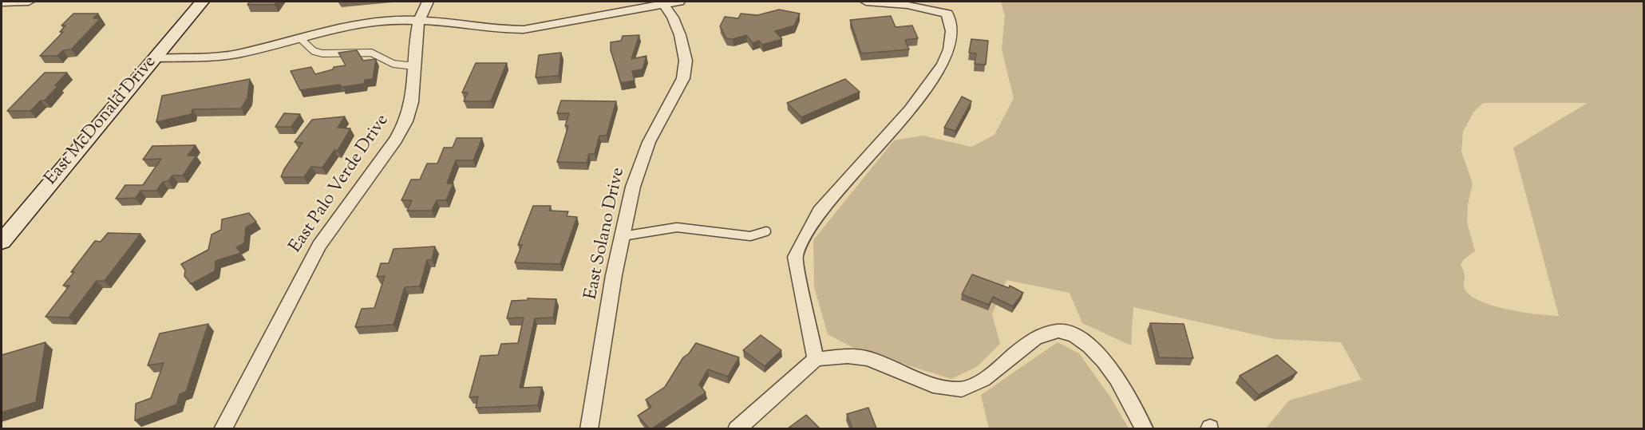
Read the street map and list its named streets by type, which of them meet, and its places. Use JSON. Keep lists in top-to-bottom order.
{
  "streets": {
    "street": ["East McDonald Drive", "East Palo Verde Drive", "East Solano Drive"]
  }
}
